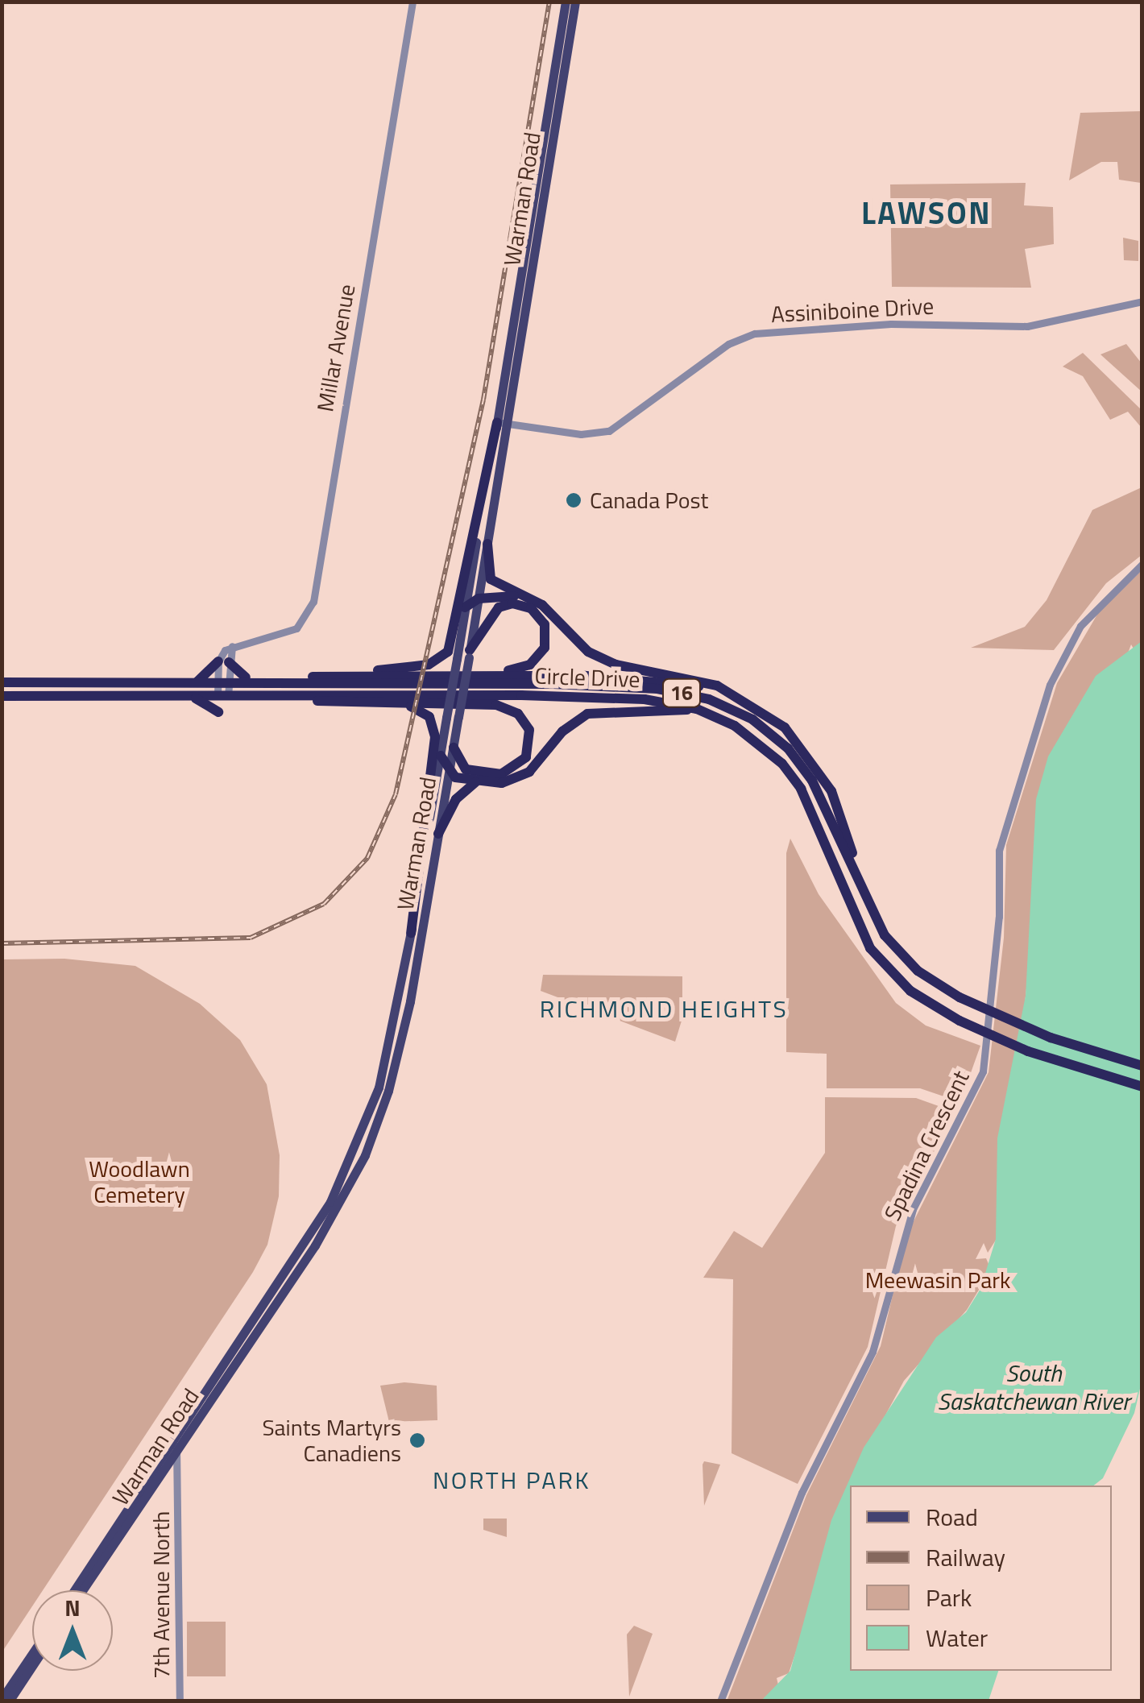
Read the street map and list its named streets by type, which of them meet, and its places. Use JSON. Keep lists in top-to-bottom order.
{
  "streets": {
    "highway": ["Circle Drive", "16"],
    "main road": ["Warman Road"],
    "street": [
      "Assiniboine Drive",
      "Millar Avenue",
      "Spadina Crescent",
      "7th Avenue North"
    ]
  },
  "crossings": [
    ["Warman Road", "Assiniboine Drive"],
    ["Warman Road", "7th Avenue North"]
  ],
  "districts": ["LAWSON", "RICHMOND HEIGHTS", "NORTH PARK"],
  "water": ["South Saskatchewan River"],
  "parks": ["Woodlawn Cemetery", "Meewasin Park"],
  "places": ["Canada Post", "Saints Martyrs Canadiens"],
  "legend": [
    "Road",
    "Railway",
    "Park",
    "Water"
  ],
  "north": "top"
}
